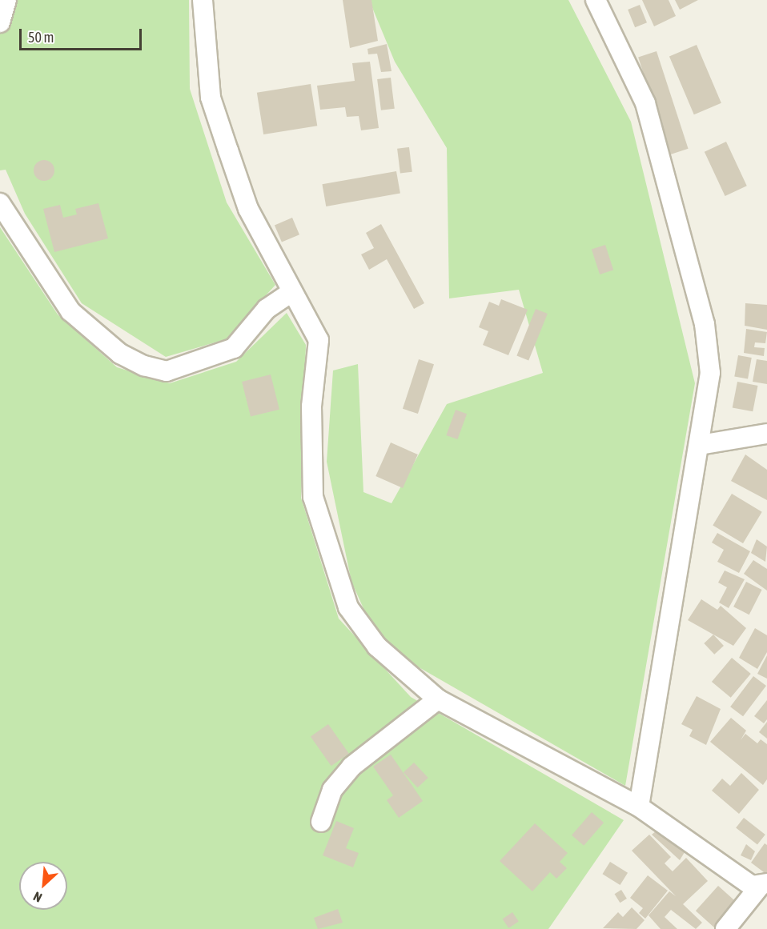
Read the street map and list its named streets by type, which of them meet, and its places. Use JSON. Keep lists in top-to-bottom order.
{
  "scale_bar": "50 m",
  "north": "bottom left"
}
